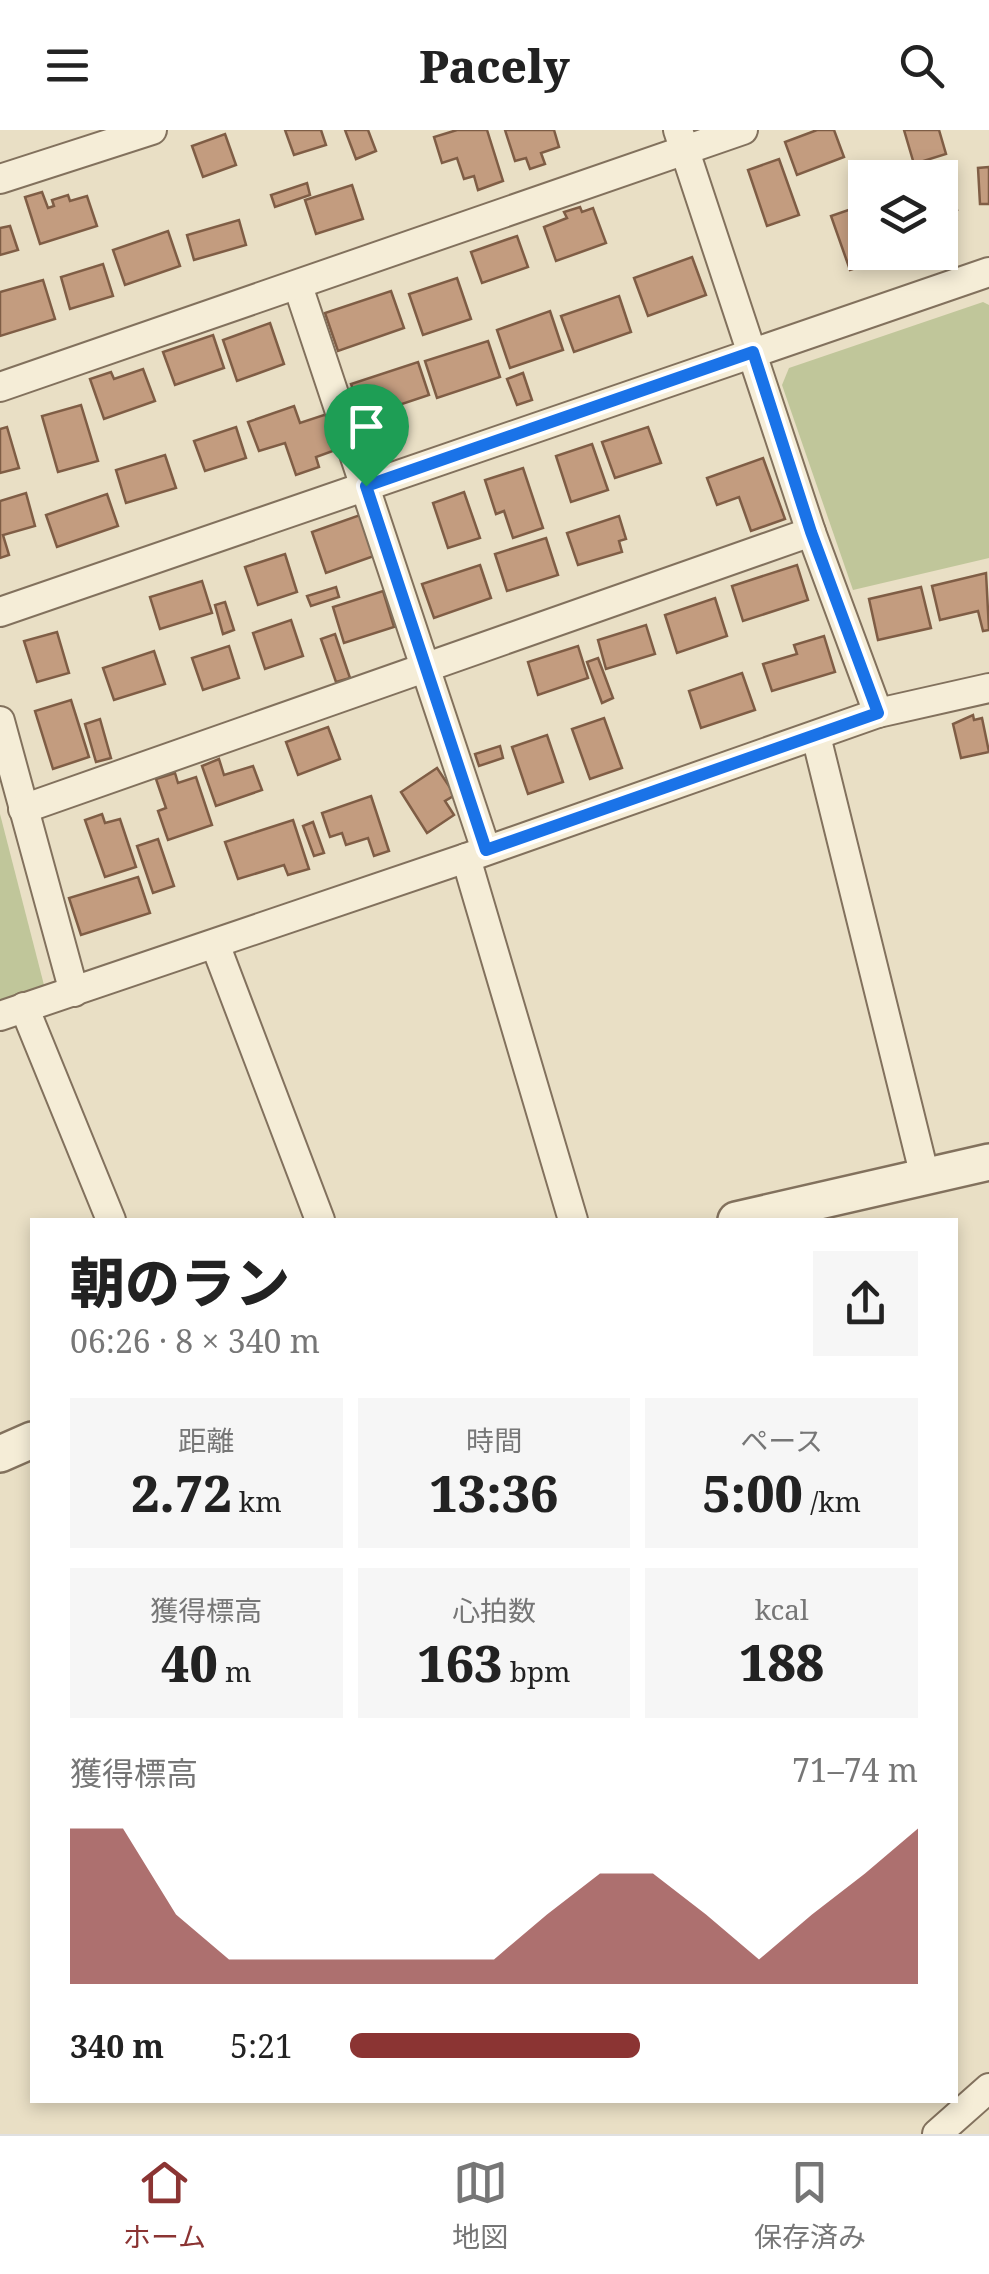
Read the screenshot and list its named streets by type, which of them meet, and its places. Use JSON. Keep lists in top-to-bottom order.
{
  "page": {
    "header": "Pacely",
    "heading": ["朝のラン", "06:26 · 8 × 340 m"],
    "stats": [
      ["距離", "2.72 km"],
      ["時間", "13:36"],
      ["ペース", "5:00 /km"],
      ["獲得標高", "40 m"],
      ["心拍数", "163 bpm"],
      ["kcal", "188"]
    ],
    "chart": ["獲得標高", "71–74 m"],
    "list": [
      {
        "name": "340 m",
        "note": "5:21"
      }
    ],
    "tabs": ["ホーム", "地図", "保存済み"]
  }
}
